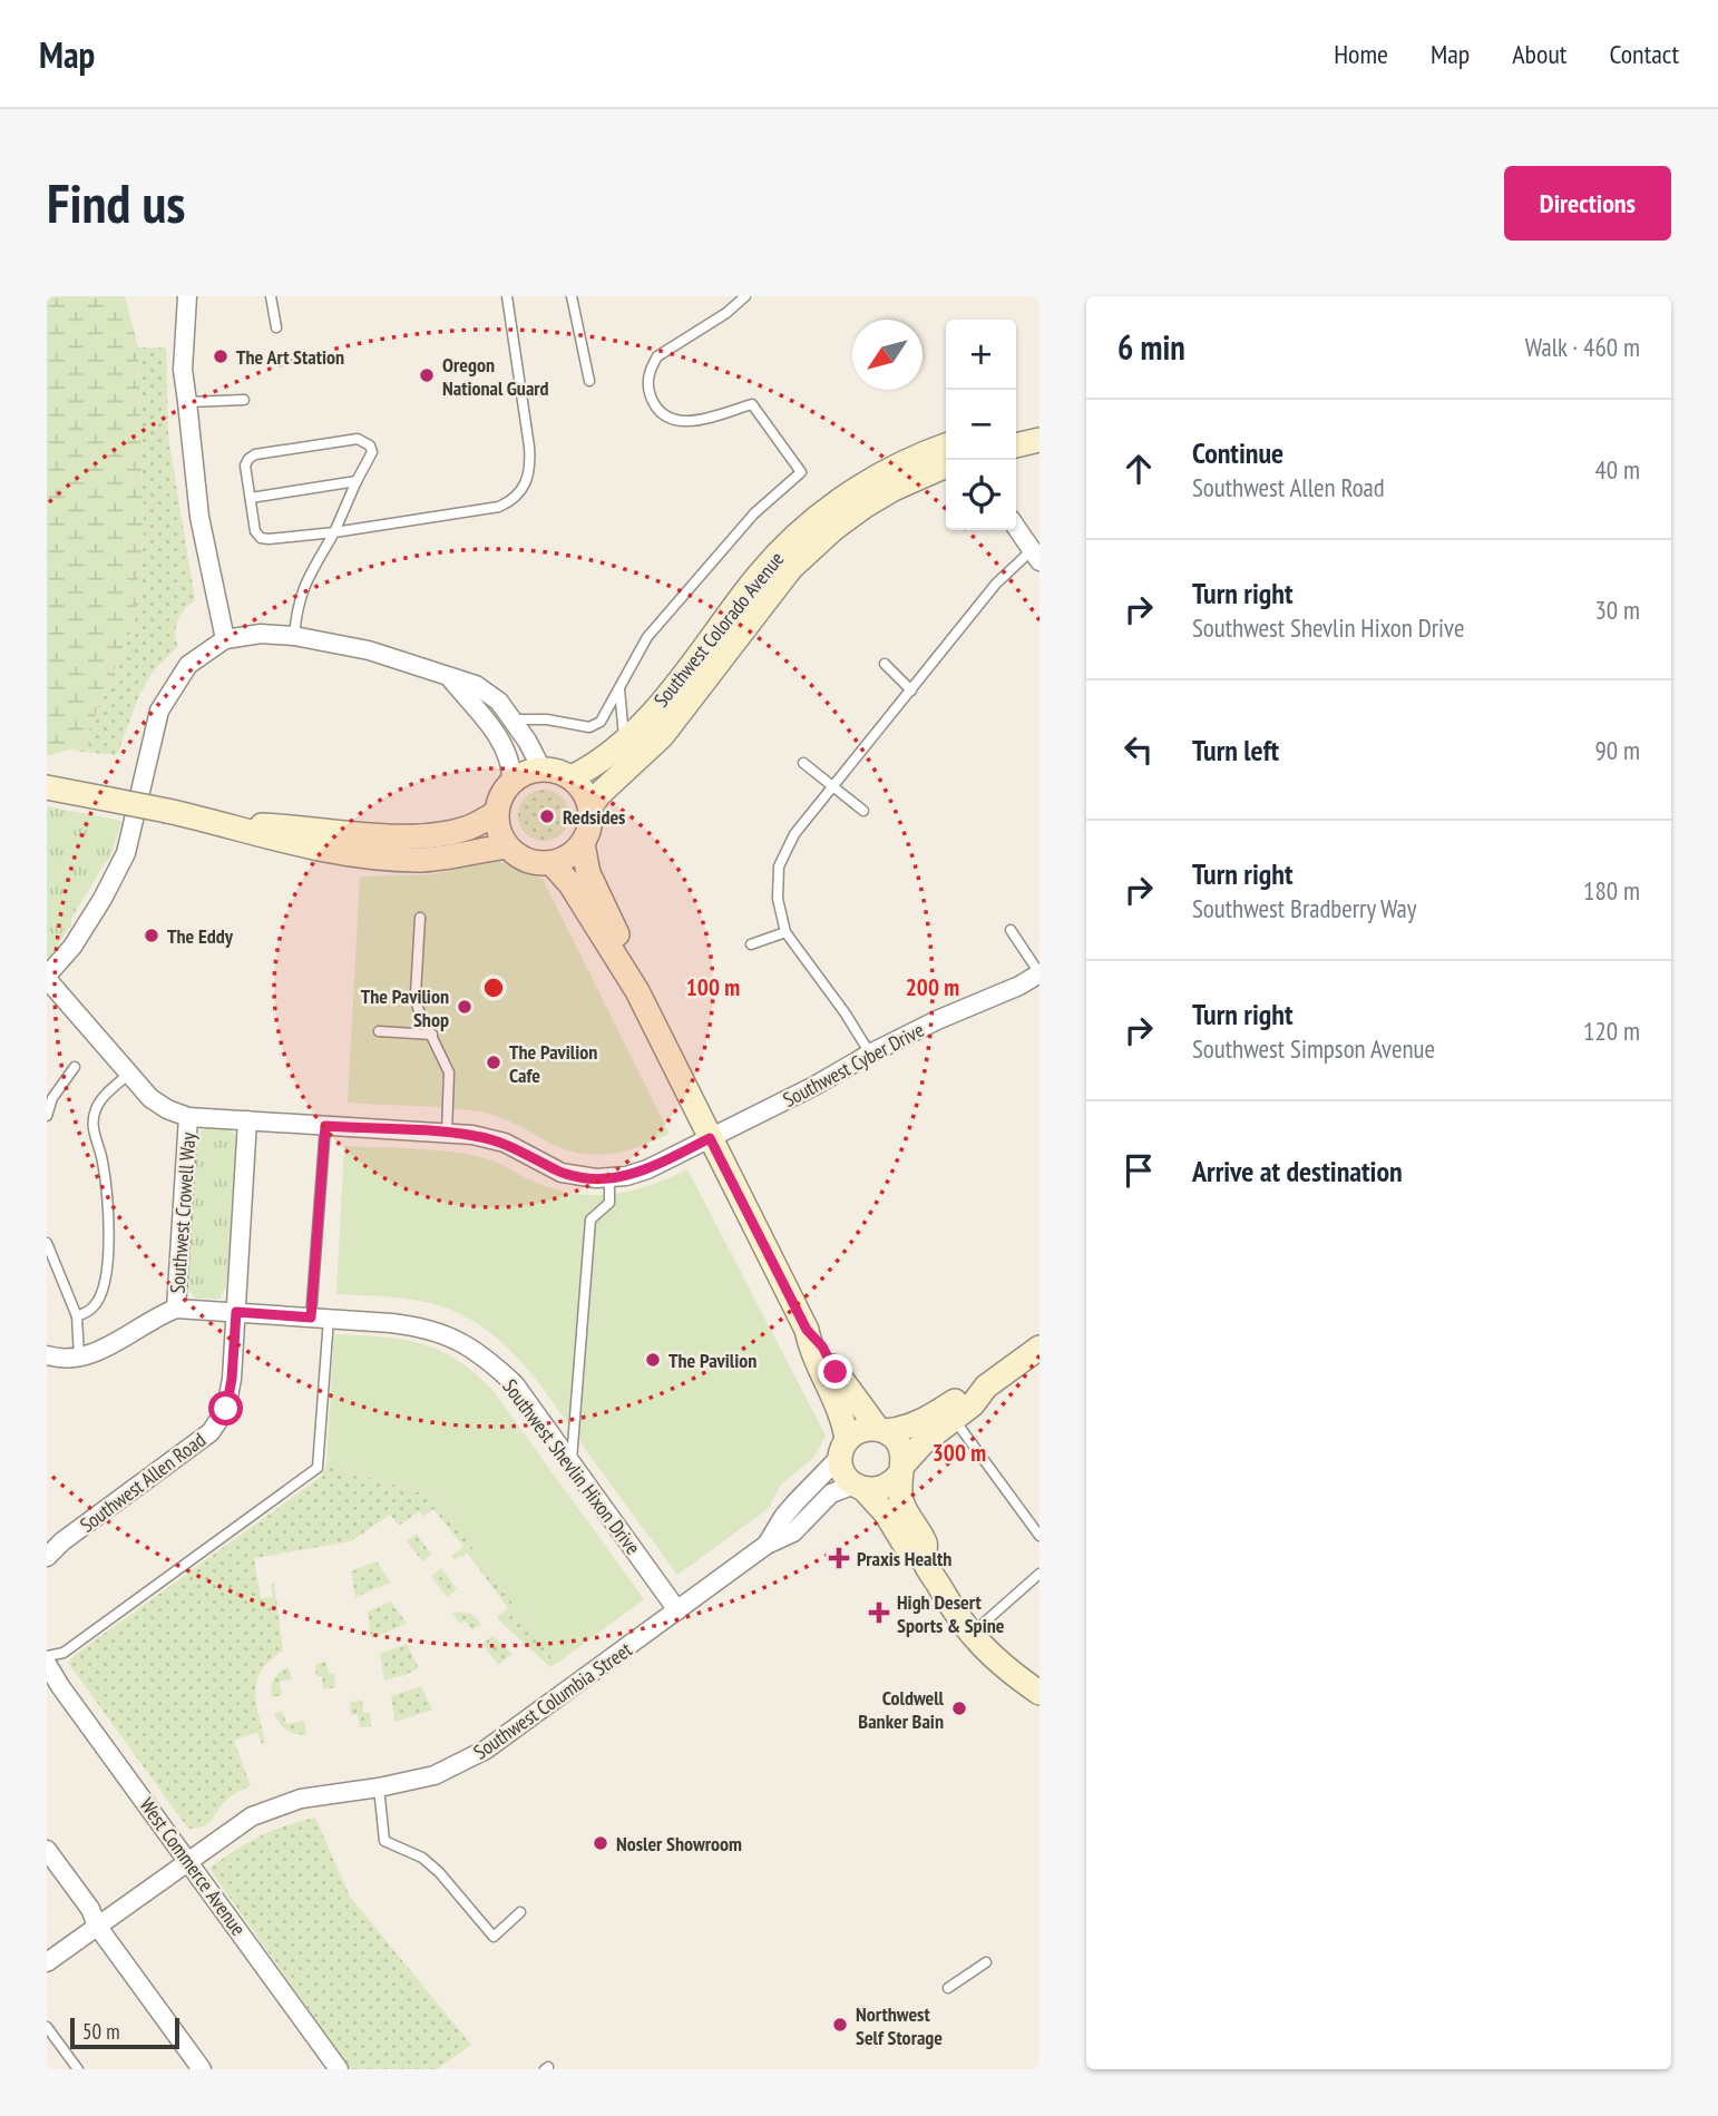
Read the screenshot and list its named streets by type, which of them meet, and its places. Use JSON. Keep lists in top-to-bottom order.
{
  "streets": {
    "main road": ["Southwest Colorado Avenue"],
    "street": [
      "Southwest Cyber Drive",
      "Southwest Crowell Way",
      "Southwest Shevlin Hixon Drive",
      "Southwest Allen Road",
      "Southwest Columbia Street",
      "West Commerce Avenue"
    ]
  },
  "crossings": [
    ["Southwest Cyber Drive", "Southwest Crowell Way"],
    ["Southwest Cyber Drive", "Southwest Allen Road"],
    ["Southwest Crowell Way", "Southwest Shevlin Hixon Drive"],
    ["Southwest Shevlin Hixon Drive", "Southwest Allen Road"],
    ["Southwest Shevlin Hixon Drive", "Southwest Columbia Street"],
    ["Southwest Columbia Street", "West Commerce Avenue"]
  ],
  "places": {
    "other": [
      "The Art Station",
      "Oregon National Guard",
      "Redsides",
      "The Eddy",
      "The Pavilion Shop",
      "The Pavilion Cafe",
      "The Pavilion",
      "Coldwell Banker Bain",
      "Nosler Showroom",
      "Northwest Self Storage"
    ],
    "health": ["Praxis Health", "High Desert Sports & Spine"]
  },
  "scale_bar": "50 m",
  "north": "bottom left",
  "page": {
    "header": "Map",
    "nav": [
      "Home",
      "Map",
      "About",
      "Contact"
    ],
    "buttons": "Directions",
    "title": "Find us",
    "heading": ["6 min", "Walk · 460 m"],
    "map_buttons": ["+", "−"],
    "list": [
      ["Continue", "Southwest Allen Road", "40 m"],
      ["Turn right", "Southwest Shevlin Hixon Drive", "30 m"],
      ["Turn left", "90 m"],
      ["Turn right", "Southwest Bradberry Way", "180 m"],
      ["Turn right", "Southwest Simpson Avenue", "120 m"],
      "Arrive at destination"
    ],
    "scale": "50 m"
  },
  "rings": ["100 m", "200 m", "300 m"]
}
